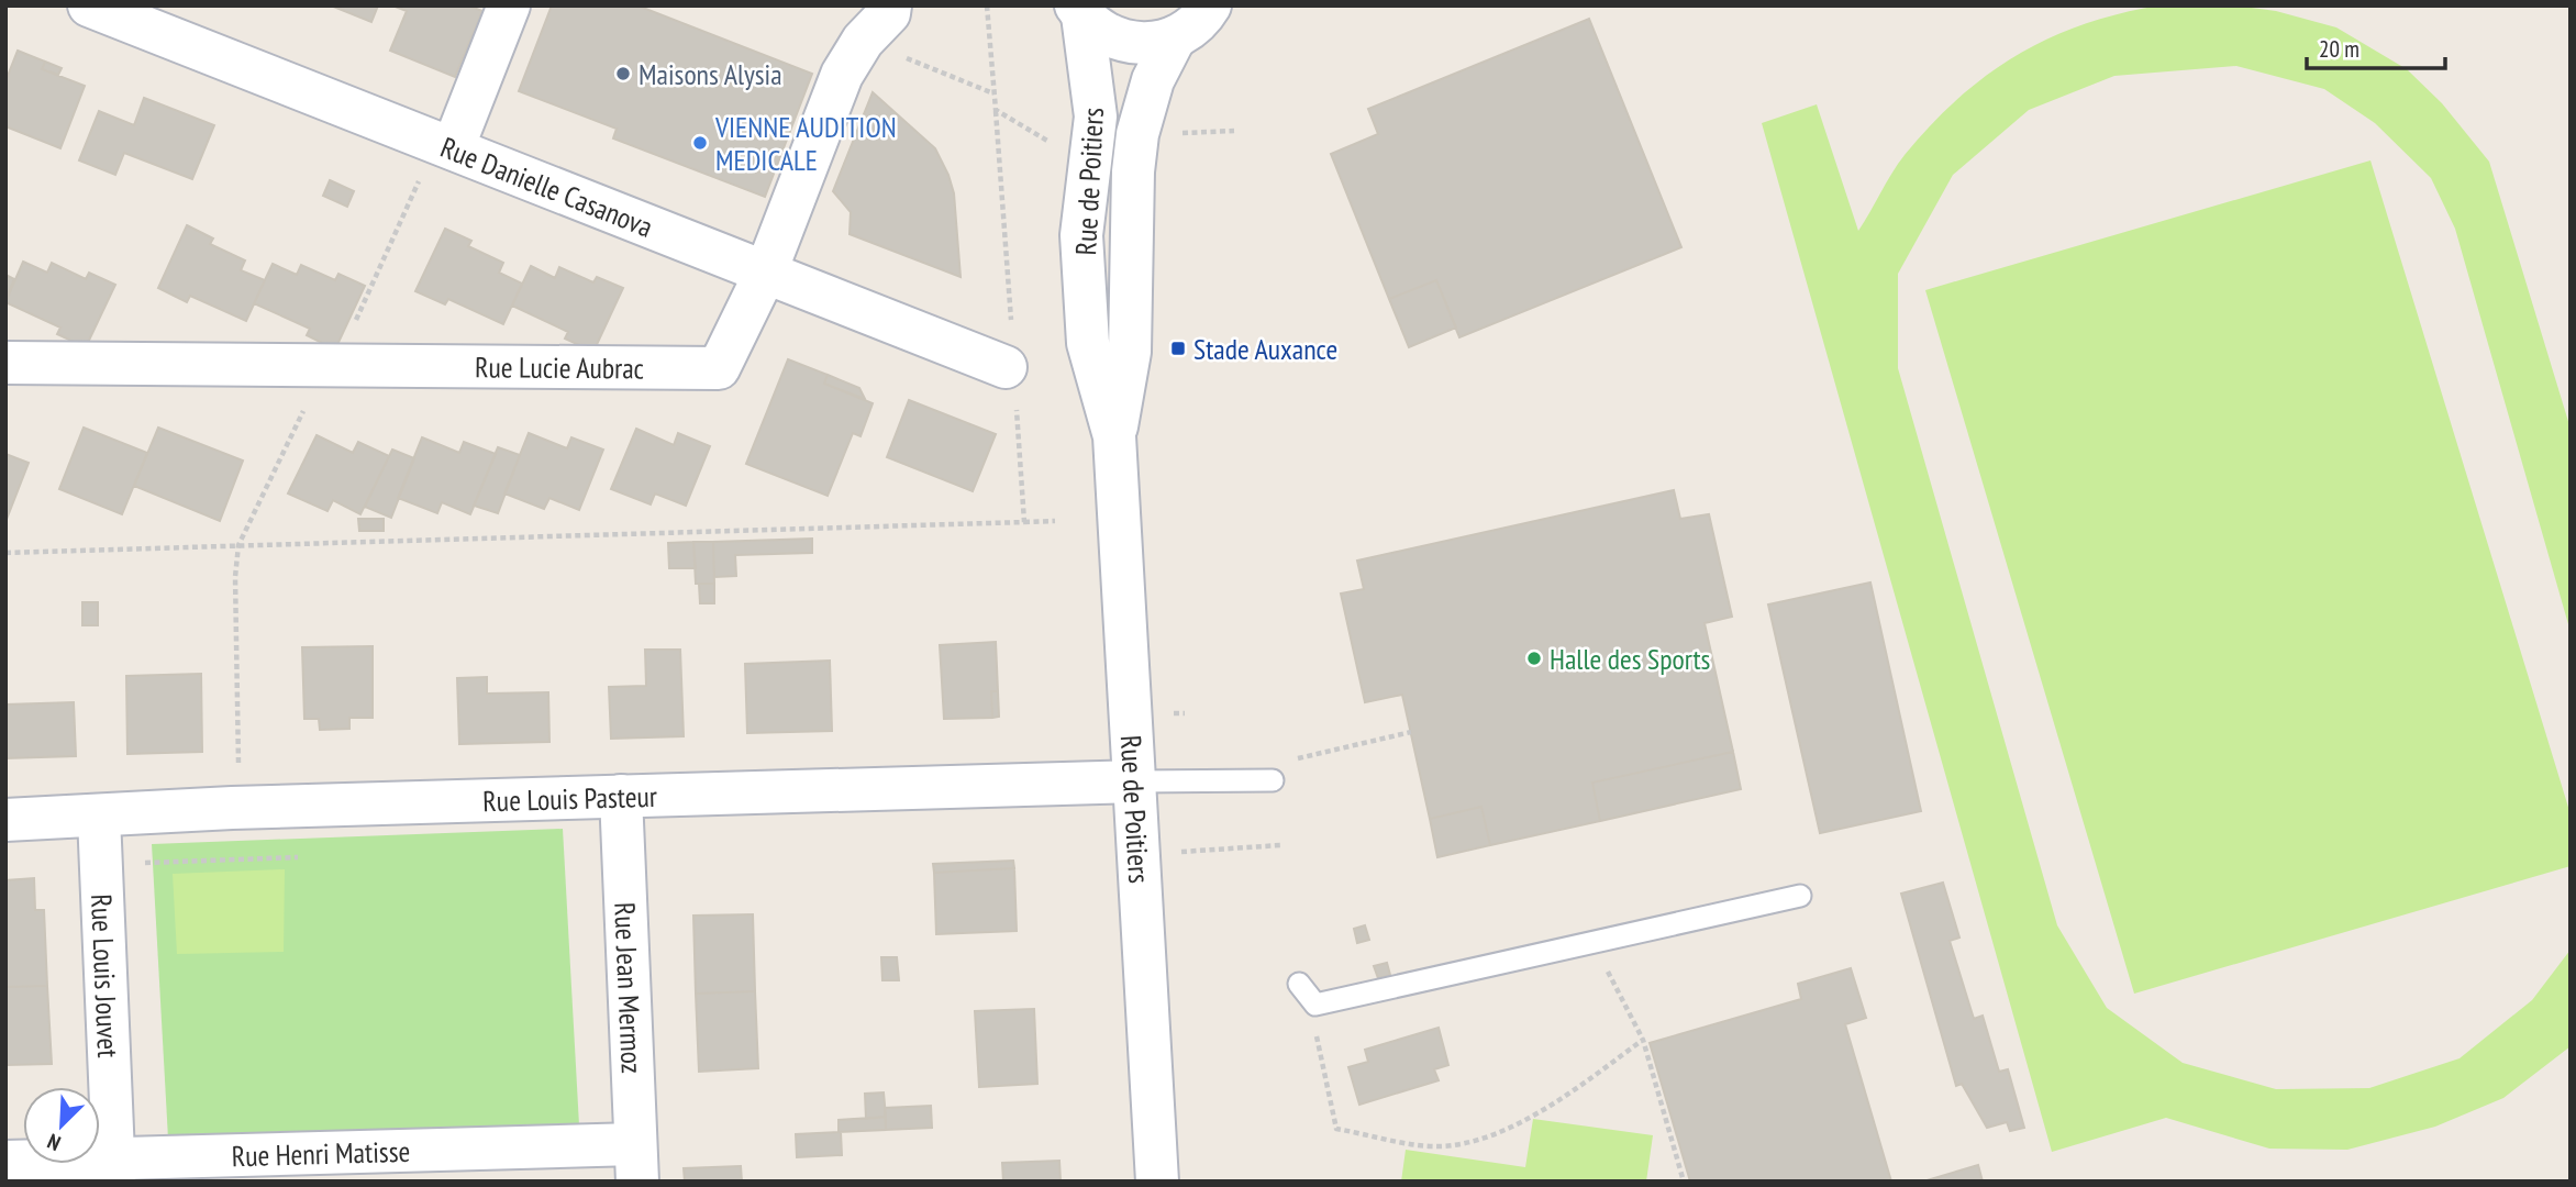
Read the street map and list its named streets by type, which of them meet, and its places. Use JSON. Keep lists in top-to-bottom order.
{
  "streets": {
    "street": [
      "Rue de Poitiers",
      "Rue Danielle Casanova",
      "Rue Lucie Aubrac",
      "Rue Louis Pasteur",
      "Rue Louis Jouvet",
      "Rue Jean Mermoz",
      "Rue Henri Matisse"
    ]
  },
  "crossings": [
    ["Rue de Poitiers", "Rue Louis Pasteur"],
    ["Rue Danielle Casanova", "Rue Lucie Aubrac"],
    ["Rue Louis Pasteur", "Rue Louis Jouvet"],
    ["Rue Louis Pasteur", "Rue Jean Mermoz"],
    ["Rue Louis Jouvet", "Rue Henri Matisse"],
    ["Rue Jean Mermoz", "Rue Henri Matisse"]
  ],
  "places": {
    "other": ["Maisons Alysia", "VIENNE AUDITION MEDICALE", "Halle des Sports"],
    "transit": ["Stade Auxance"]
  },
  "scale_bar": "20 m",
  "north": "bottom left"
}
